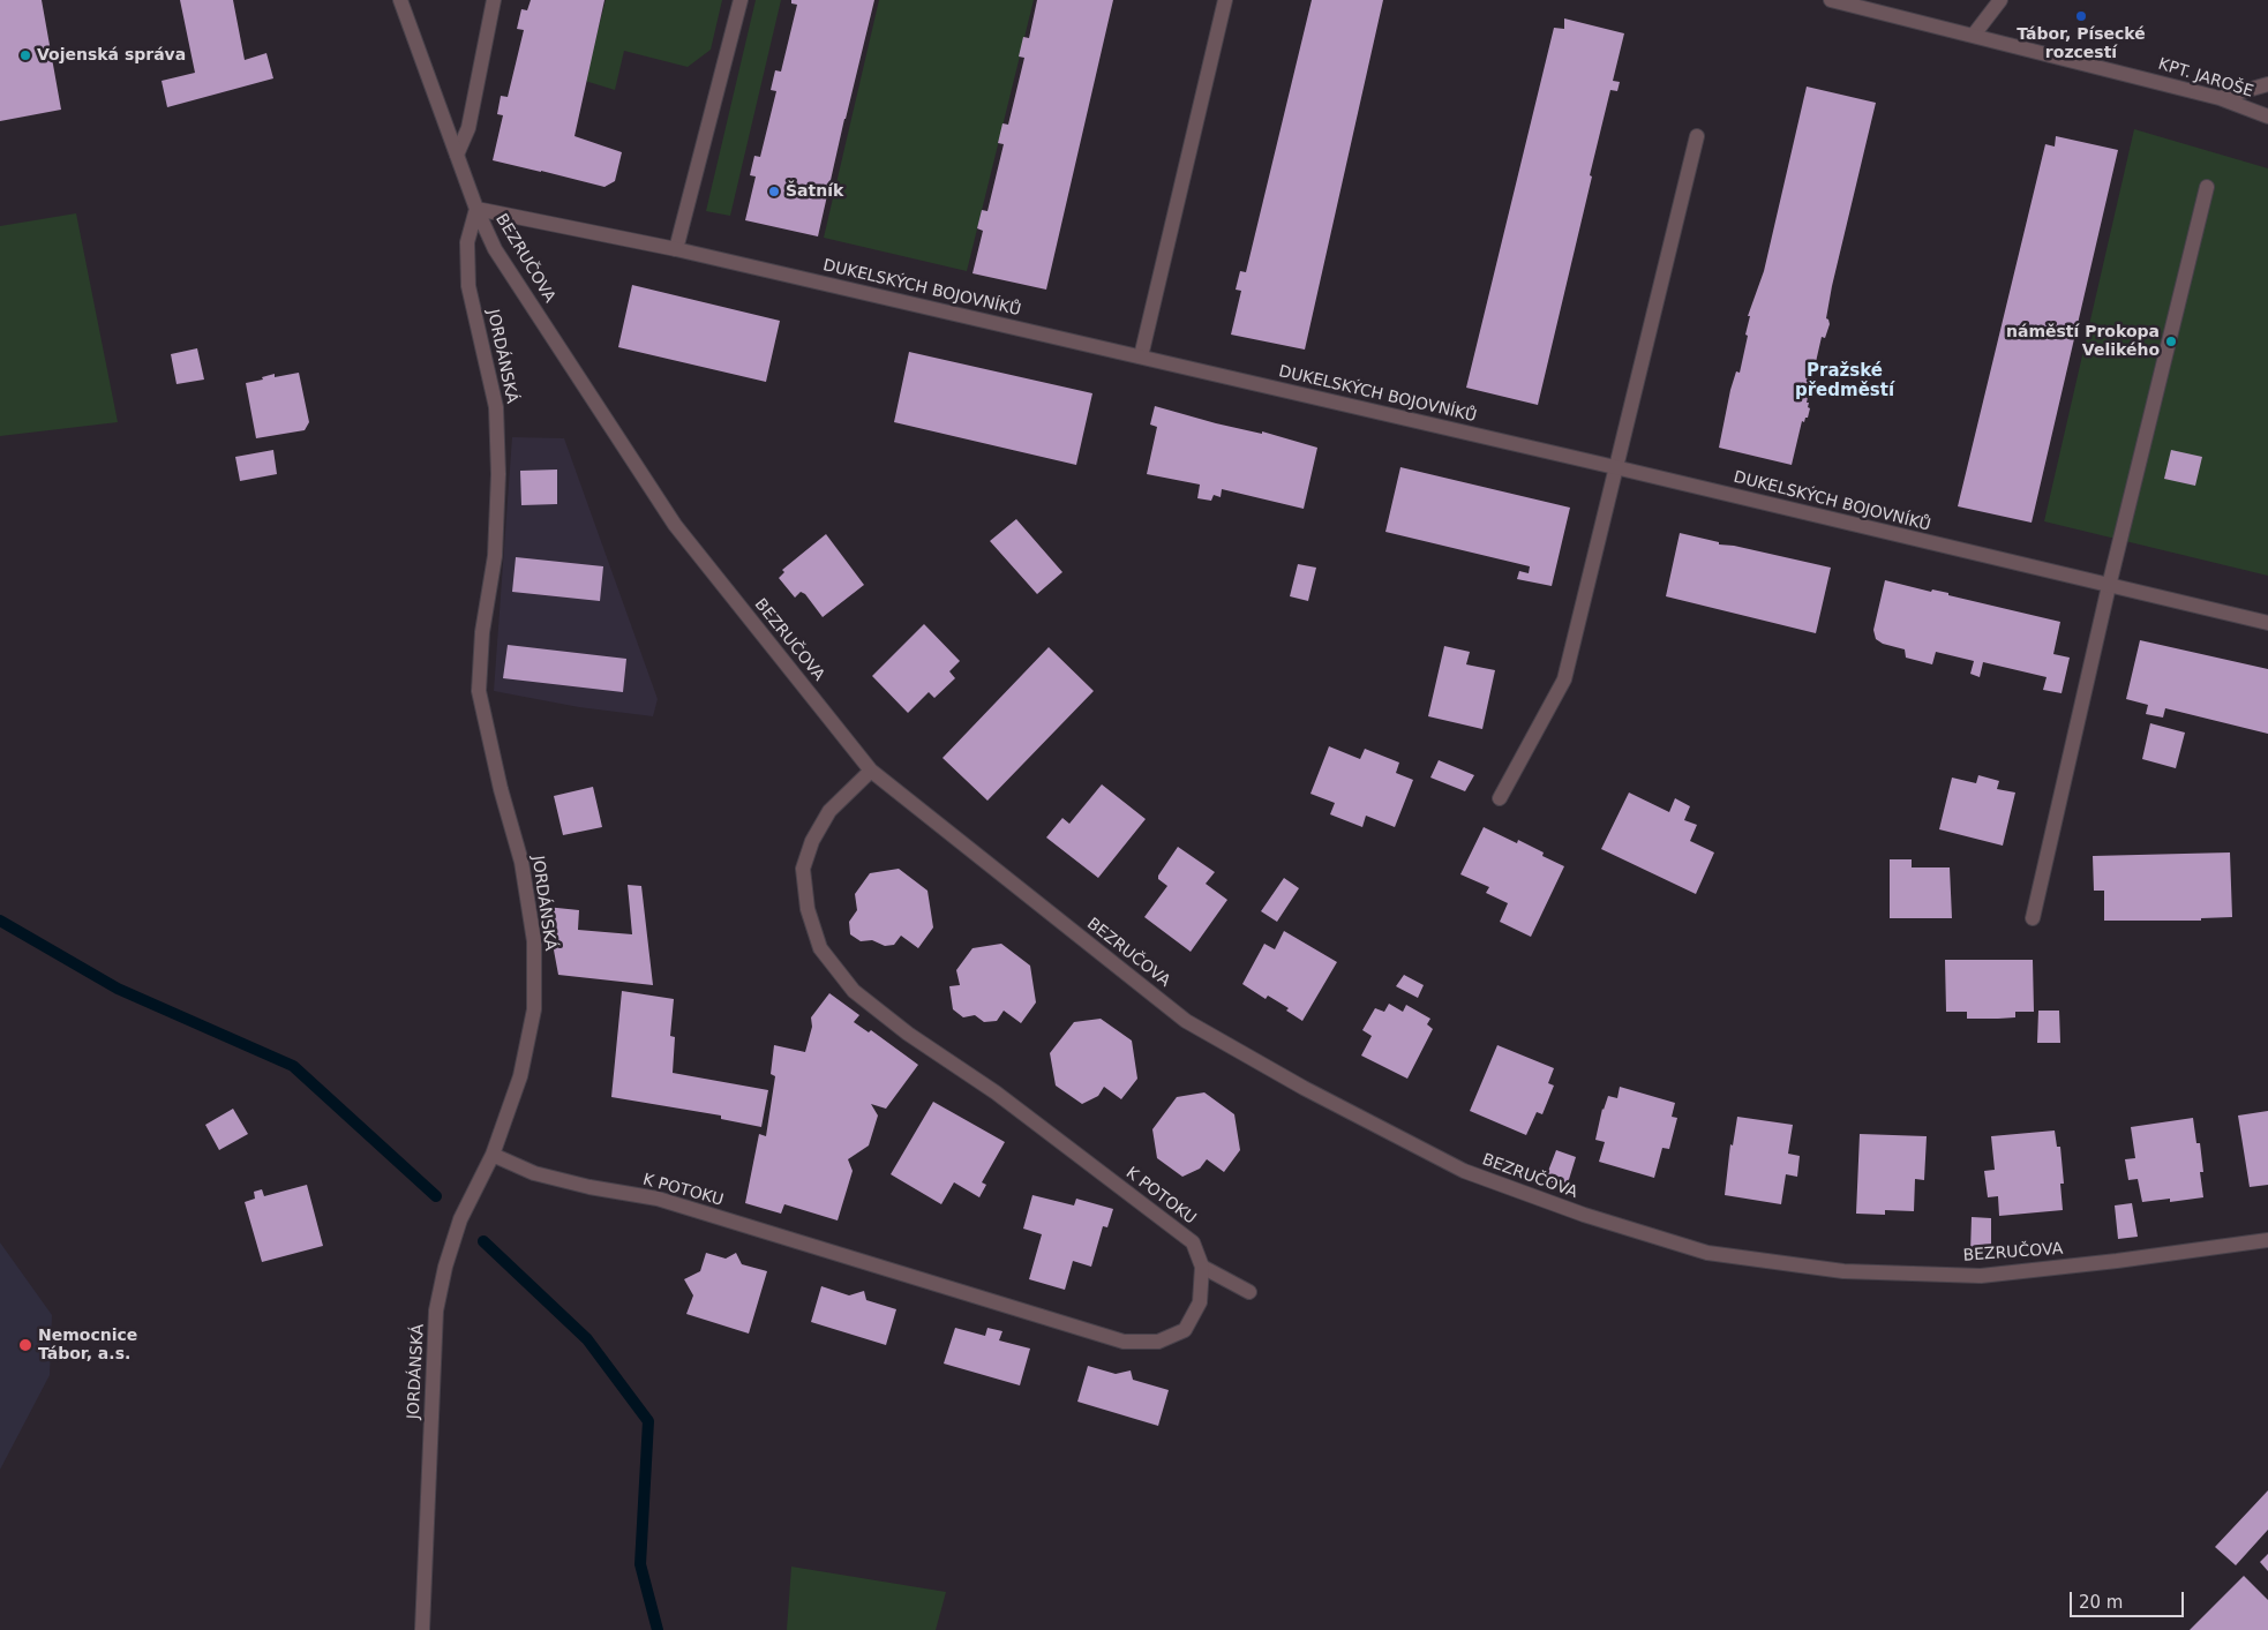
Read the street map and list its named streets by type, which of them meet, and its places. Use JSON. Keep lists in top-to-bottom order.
{
  "streets": {
    "street": [
      "KPT. JAROŠE",
      "BEZRUČOVA",
      "DUKELSKÝCH BOJOVNÍKŮ",
      "JORDÁNSKÁ",
      "K POTOKU"
    ]
  },
  "crossings": [
    ["BEZRUČOVA", "DUKELSKÝCH BOJOVNÍKŮ"],
    ["BEZRUČOVA", "JORDÁNSKÁ"],
    ["BEZRUČOVA", "K POTOKU"],
    ["DUKELSKÝCH BOJOVNÍKŮ", "JORDÁNSKÁ"],
    ["JORDÁNSKÁ", "K POTOKU"]
  ],
  "districts": ["Pražské předměstí"],
  "places": [
    "Tábor, Písecké rozcestí",
    "Vojenská správa",
    "Šatník",
    "náměstí Prokopa Velikého",
    "Nemocnice Tábor, a.s."
  ],
  "scale_bar": "20 m"
}
